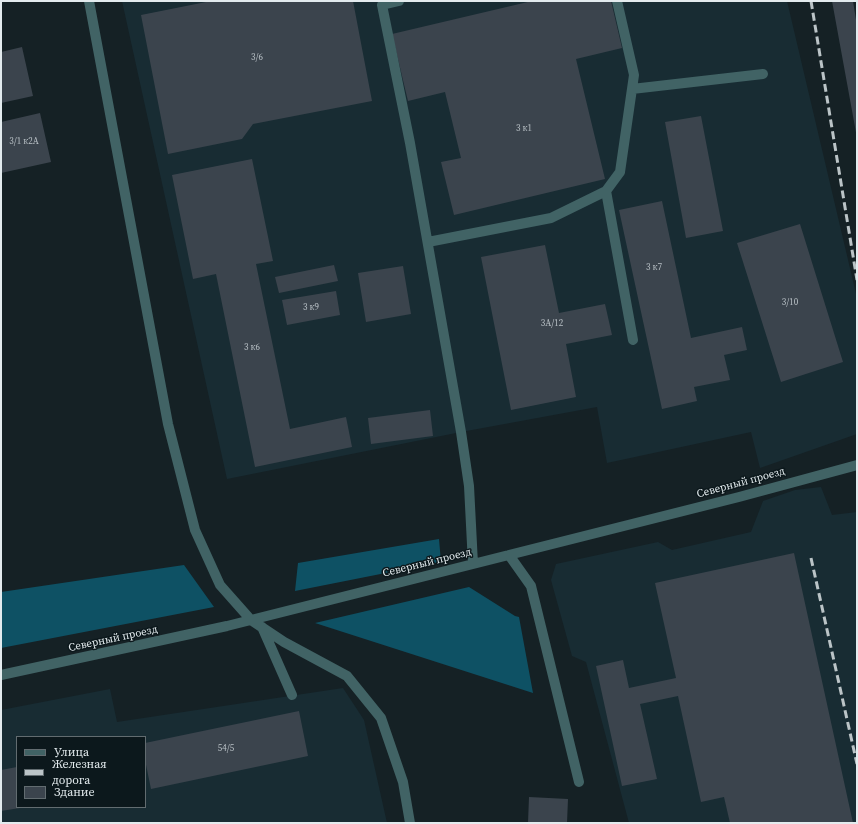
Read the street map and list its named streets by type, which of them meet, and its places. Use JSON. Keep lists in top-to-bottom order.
{
  "streets": {
    "street": ["Северный проезд"]
  },
  "house_numbers": [
    "3/6",
    "3 к1",
    "3/1 к2А",
    "3 к7",
    "3/10",
    "3 к9",
    "3А/12",
    "3 к6",
    "54/5"
  ],
  "legend": ["Улица", "Железная дорога", "Здание"]
}
